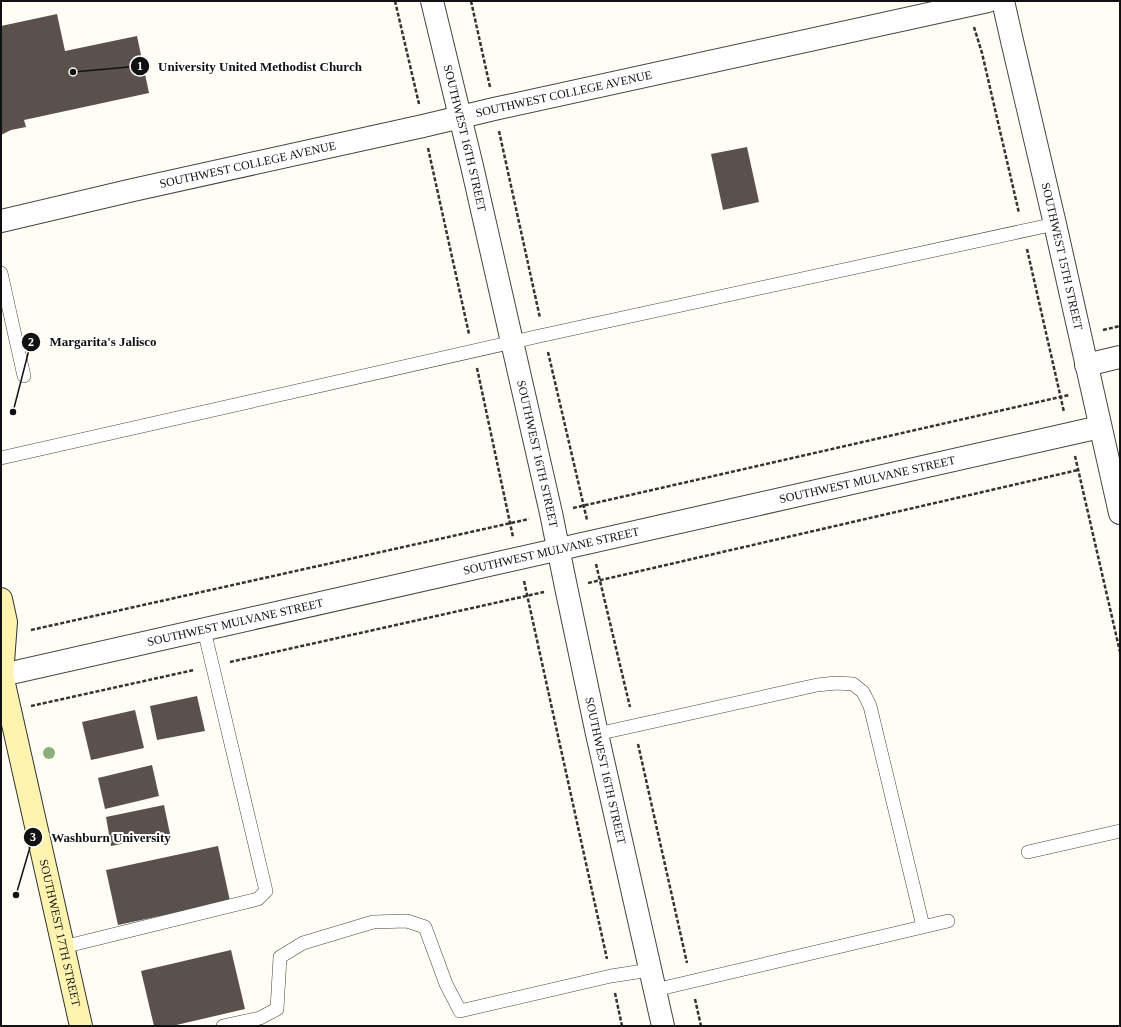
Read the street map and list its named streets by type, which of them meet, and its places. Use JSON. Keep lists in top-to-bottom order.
{
  "streets": {
    "main road": ["SOUTHWEST 17TH STREET"],
    "street": [
      "SOUTHWEST COLLEGE AVENUE",
      "SOUTHWEST 16TH STREET",
      "SOUTHWEST 15TH STREET",
      "SOUTHWEST MULVANE STREET"
    ]
  },
  "crossings": [
    ["SOUTHWEST COLLEGE AVENUE", "SOUTHWEST 16TH STREET"],
    ["SOUTHWEST 16TH STREET", "SOUTHWEST MULVANE STREET"],
    ["SOUTHWEST 15TH STREET", "SOUTHWEST MULVANE STREET"],
    ["SOUTHWEST MULVANE STREET", "SOUTHWEST 17TH STREET"]
  ],
  "places": ["University United Methodist Church", "Margarita's Jalisco", "Washburn University"]
}
